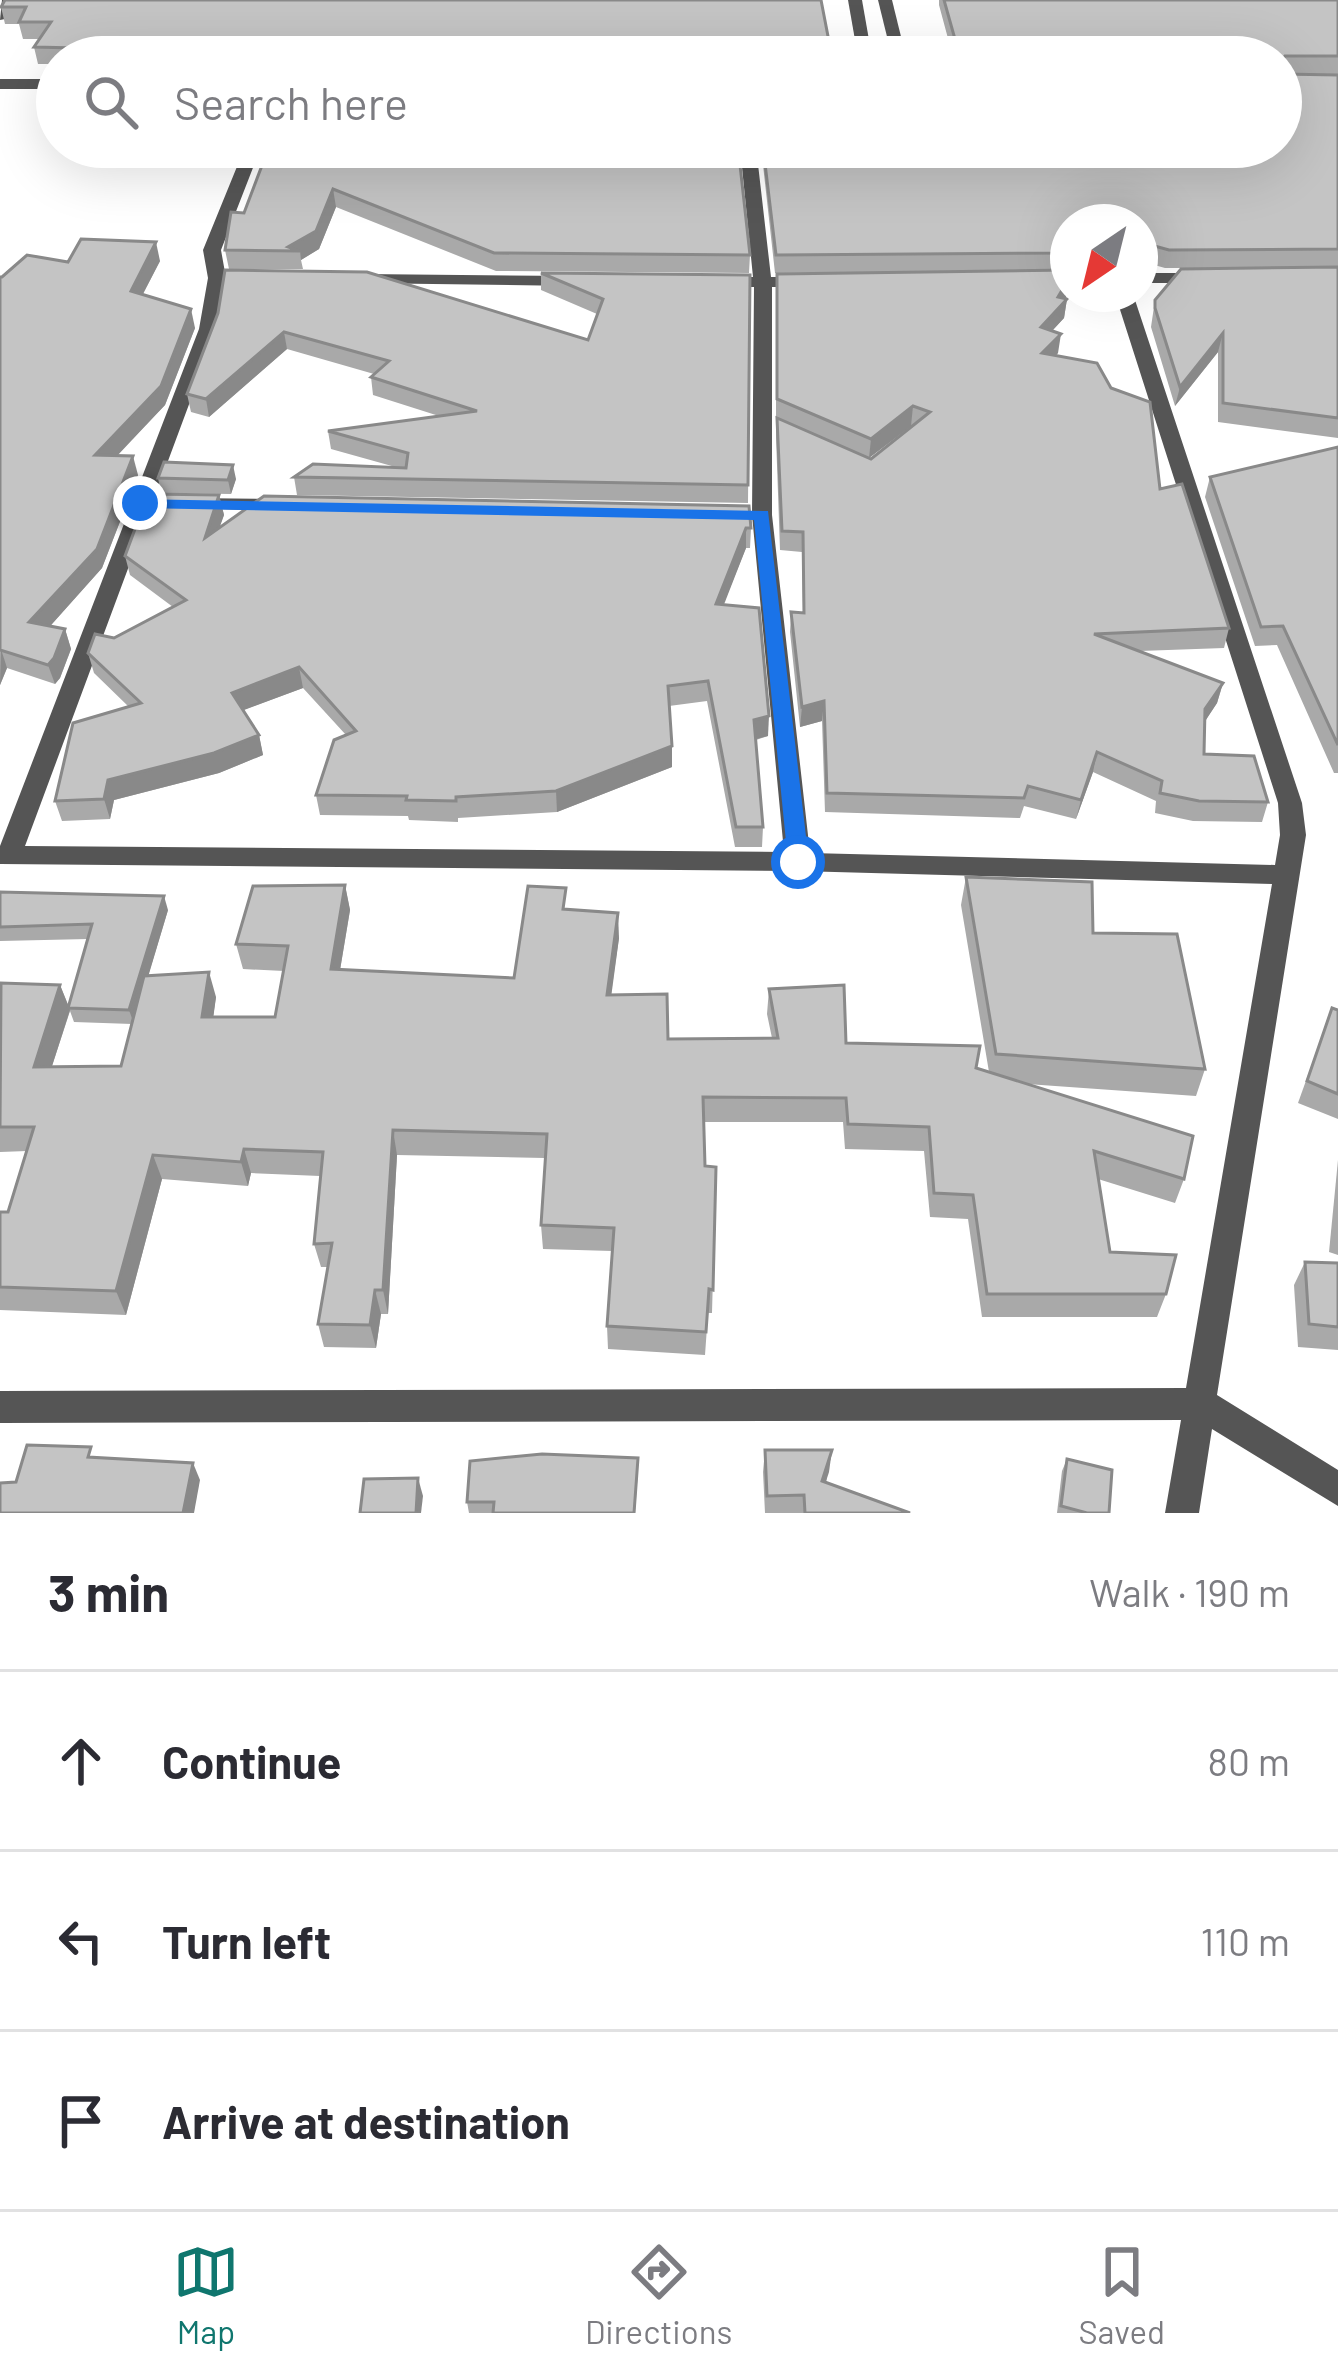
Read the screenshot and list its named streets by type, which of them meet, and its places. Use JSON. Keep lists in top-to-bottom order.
{
  "north": "bottom left",
  "page": {
    "search": "Search here",
    "heading": ["3 min", "Walk · 190 m"],
    "list": [
      ["Continue", "80 m"],
      ["Turn left", "110 m"],
      "Arrive at destination"
    ],
    "nav": ["Map", "Directions", "Saved"]
  }
}
